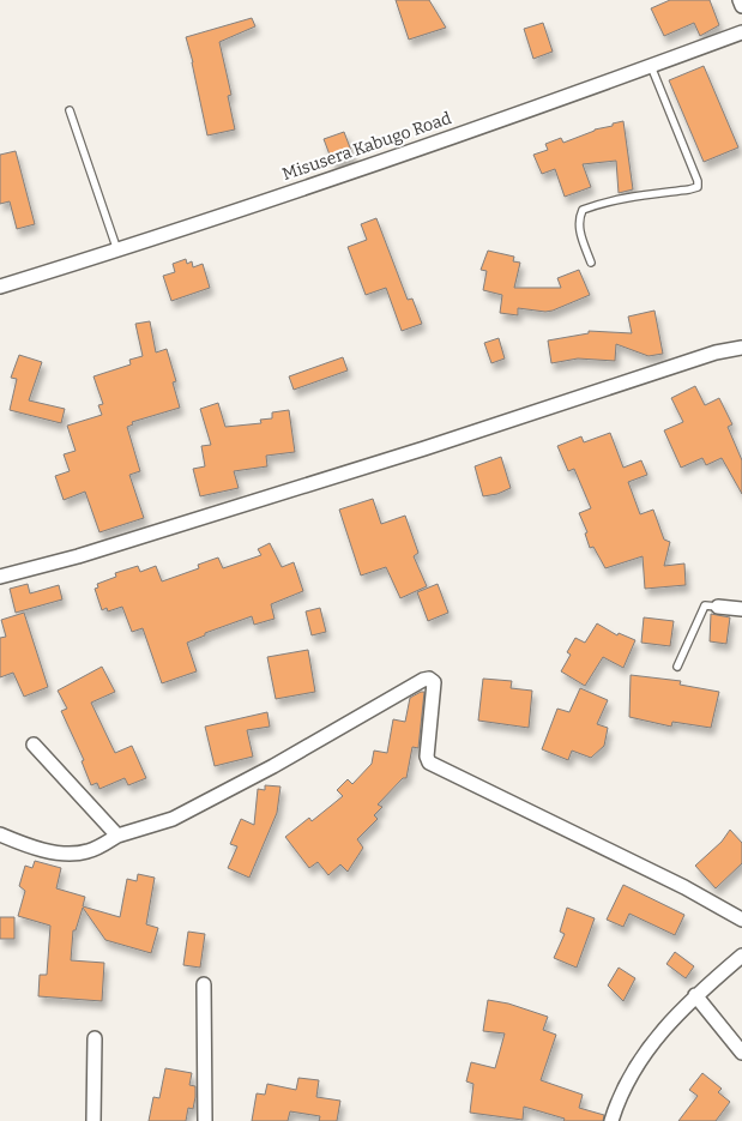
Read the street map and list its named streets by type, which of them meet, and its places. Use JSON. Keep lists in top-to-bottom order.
{
  "streets": {
    "street": ["Misusera Kabugo Road"]
  }
}
